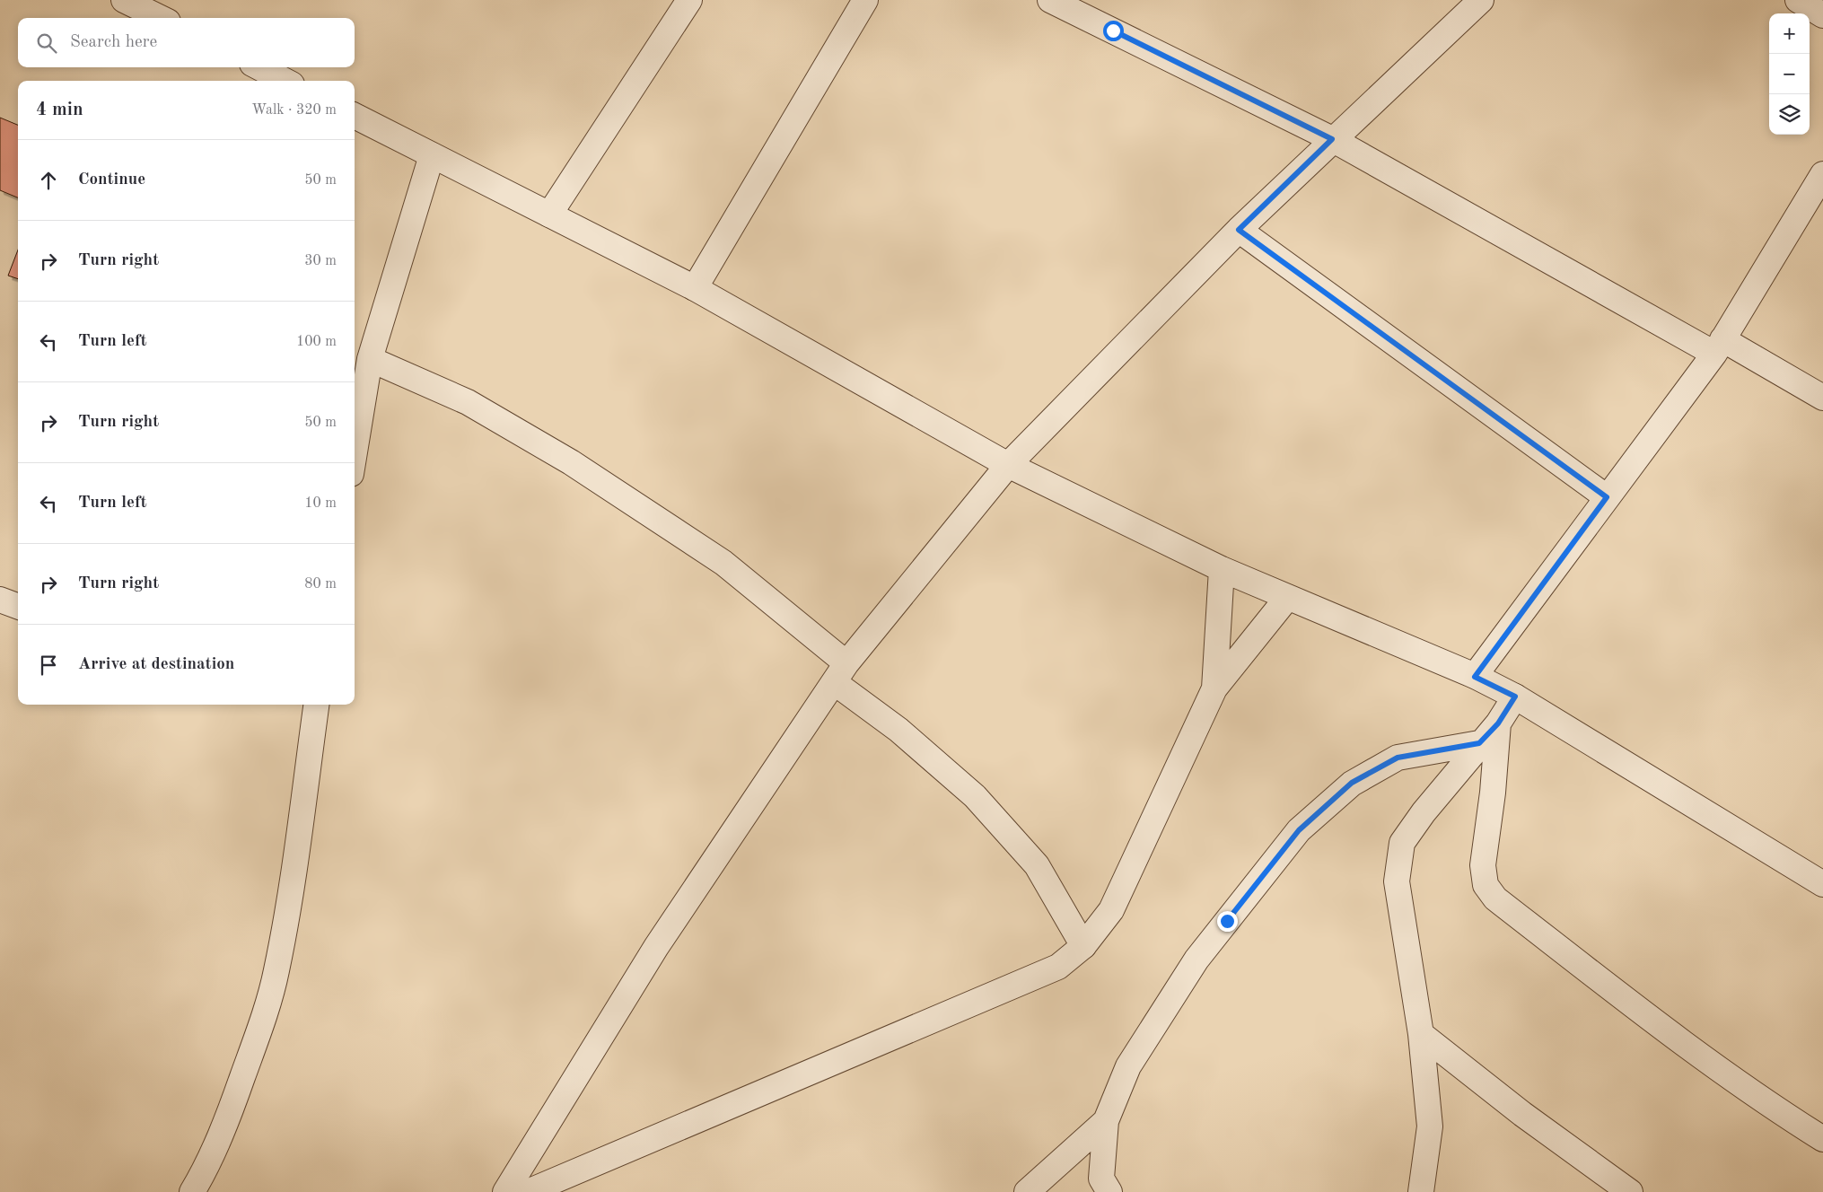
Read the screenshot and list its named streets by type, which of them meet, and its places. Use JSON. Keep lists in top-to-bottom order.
{
  "page": {
    "map_buttons": ["+", "−"],
    "search": "Search here",
    "heading": ["4 min", "Walk · 320 m"],
    "list": [
      ["Continue", "50 m"],
      ["Turn right", "30 m"],
      ["Turn left", "100 m"],
      ["Turn right", "50 m"],
      ["Turn left", "10 m"],
      ["Turn right", "80 m"],
      "Arrive at destination"
    ]
  }
}
